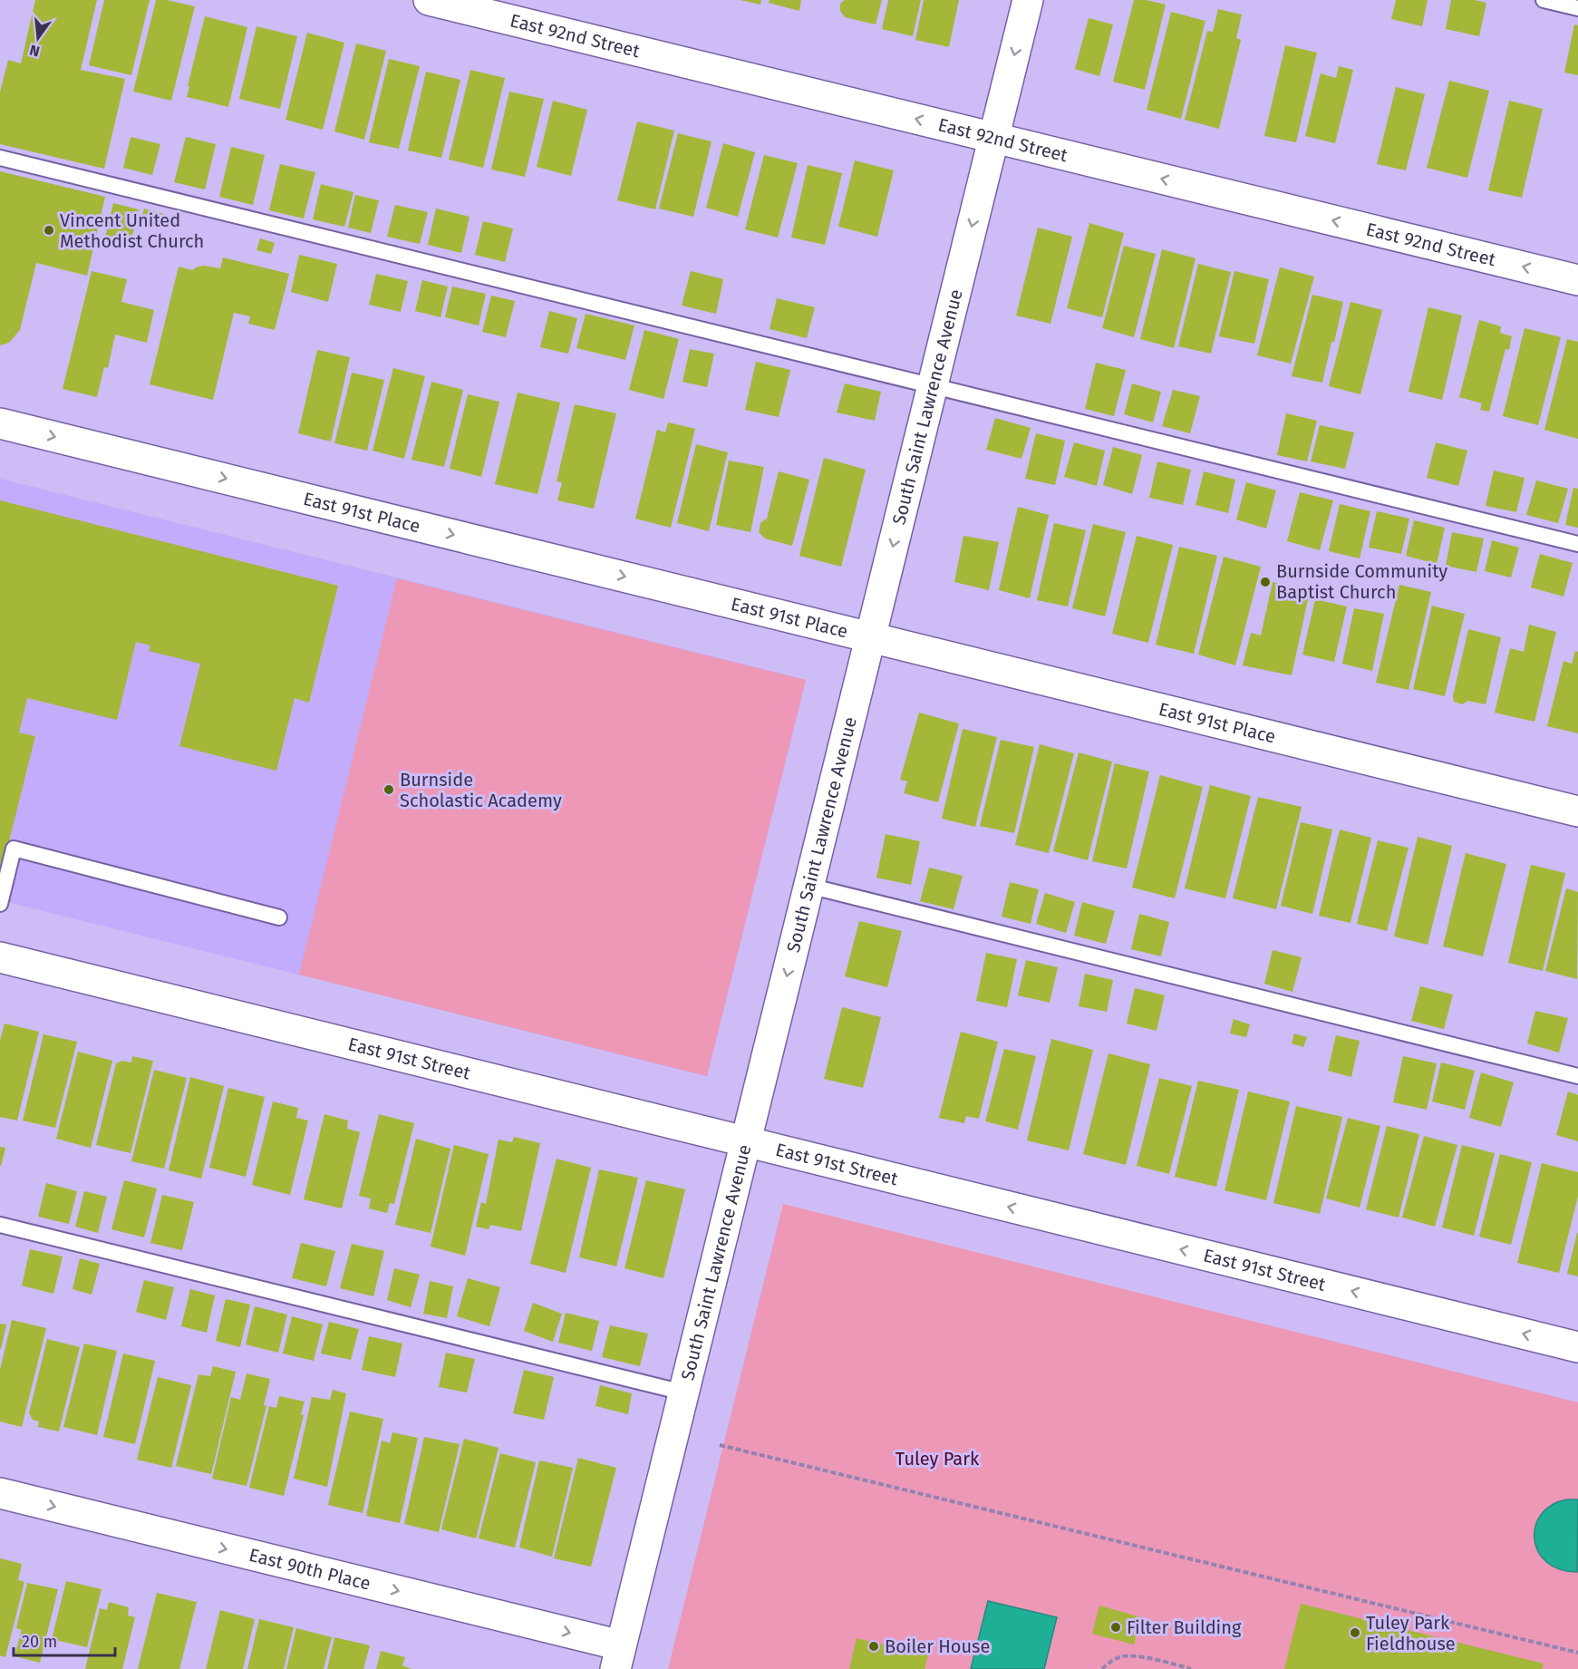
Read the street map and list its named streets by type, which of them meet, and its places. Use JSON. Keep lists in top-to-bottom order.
{
  "streets": {
    "street": [
      "East 92nd Street",
      "South Saint Lawrence Avenue",
      "East 91st Place",
      "East 91st Street",
      "East 90th Place"
    ]
  },
  "crossings": [
    ["East 92nd Street", "South Saint Lawrence Avenue"],
    ["South Saint Lawrence Avenue", "East 91st Place"],
    ["South Saint Lawrence Avenue", "East 91st Street"],
    ["South Saint Lawrence Avenue", "East 90th Place"]
  ],
  "one_way": [
    "East 92nd Street",
    "South Saint Lawrence Avenue",
    "East 91st Place",
    "East 91st Street",
    "East 90th Place"
  ],
  "parks": ["Tuley Park"],
  "places": [
    "Vincent United Methodist Church",
    "Burnside Community Baptist Church",
    "Burnside Scholastic Academy",
    "Filter Building",
    "Tuley Park Fieldhouse",
    "Boiler House"
  ],
  "scale_bar": "20 m",
  "north": "bottom"
}
